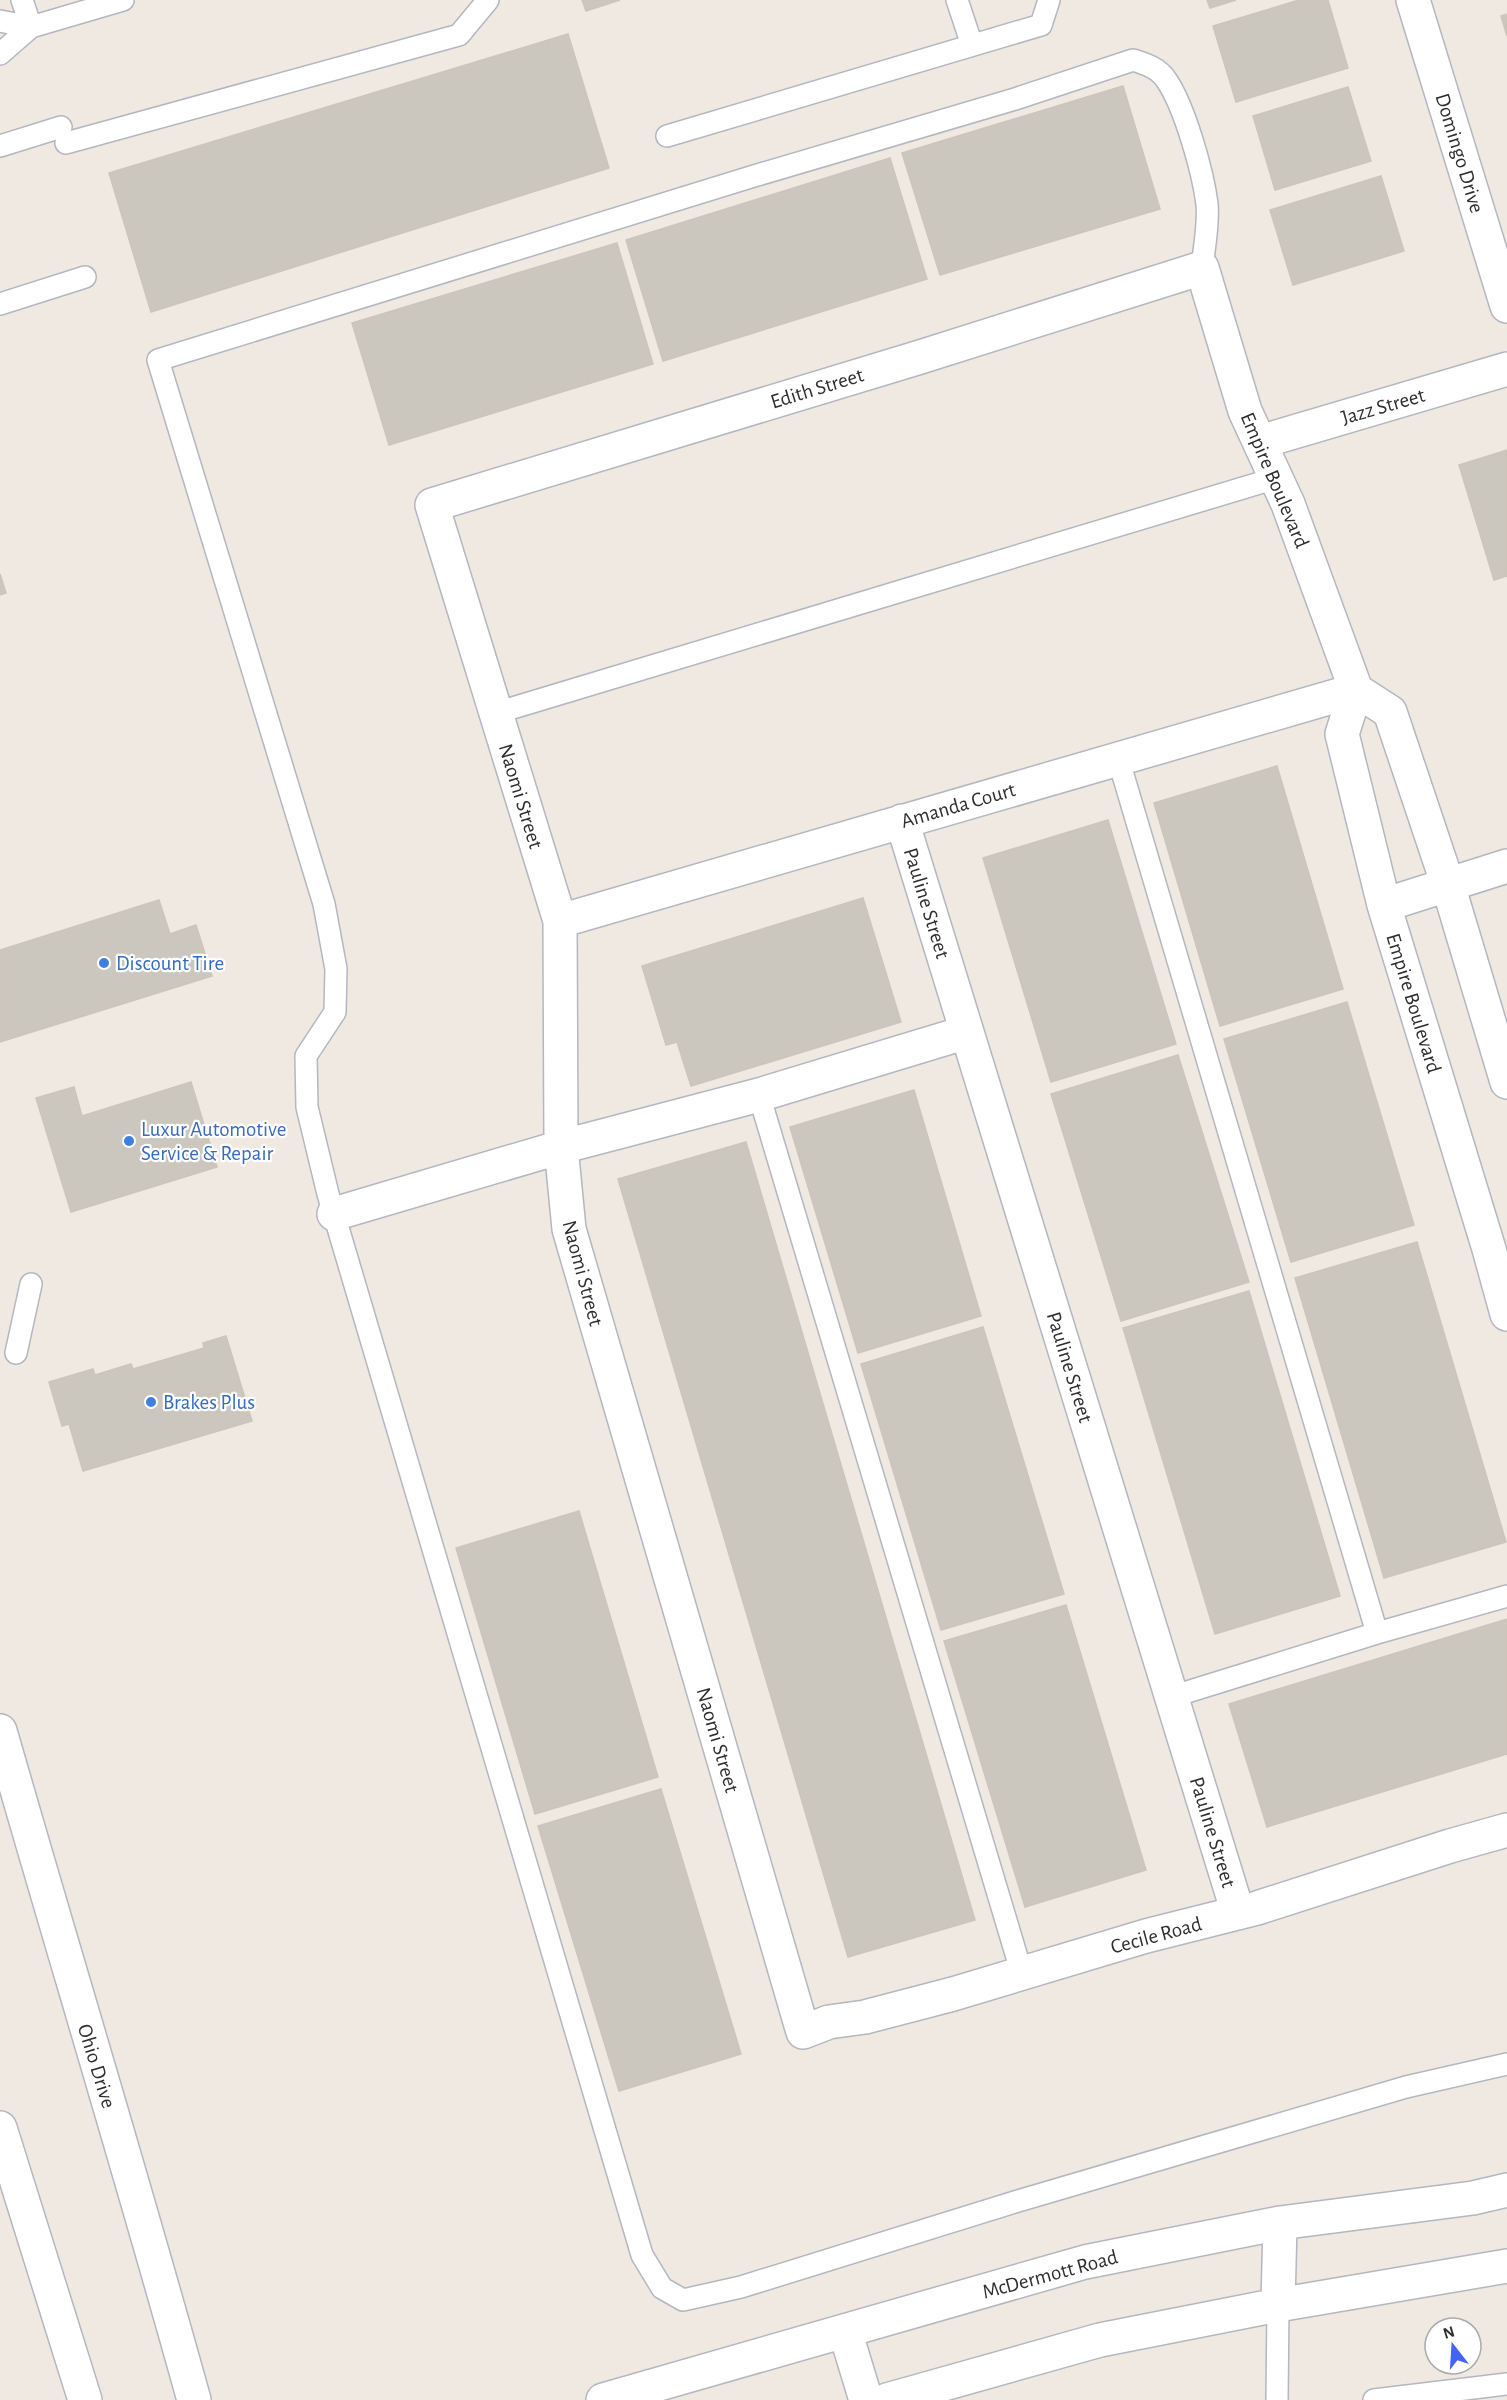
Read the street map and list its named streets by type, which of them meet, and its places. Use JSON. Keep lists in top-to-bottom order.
{
  "streets": {
    "street": [
      "Domingo Drive",
      "Edith Street",
      "Jazz Street",
      "Empire Boulevard",
      "Naomi Street",
      "Amanda Court",
      "Pauline Street",
      "Cecile Road",
      "Ohio Drive",
      "McDermott Road"
    ]
  },
  "crossings": [
    ["Edith Street", "Empire Boulevard"],
    ["Edith Street", "Naomi Street"],
    ["Jazz Street", "Empire Boulevard"],
    ["Empire Boulevard", "Amanda Court"],
    ["Naomi Street", "Amanda Court"],
    ["Naomi Street", "Cecile Road"],
    ["Amanda Court", "Pauline Street"],
    ["Pauline Street", "Cecile Road"]
  ],
  "places": ["Discount Tire", "Luxur Automotive Service & Repair", "Brakes Plus"],
  "north": "top"
}
